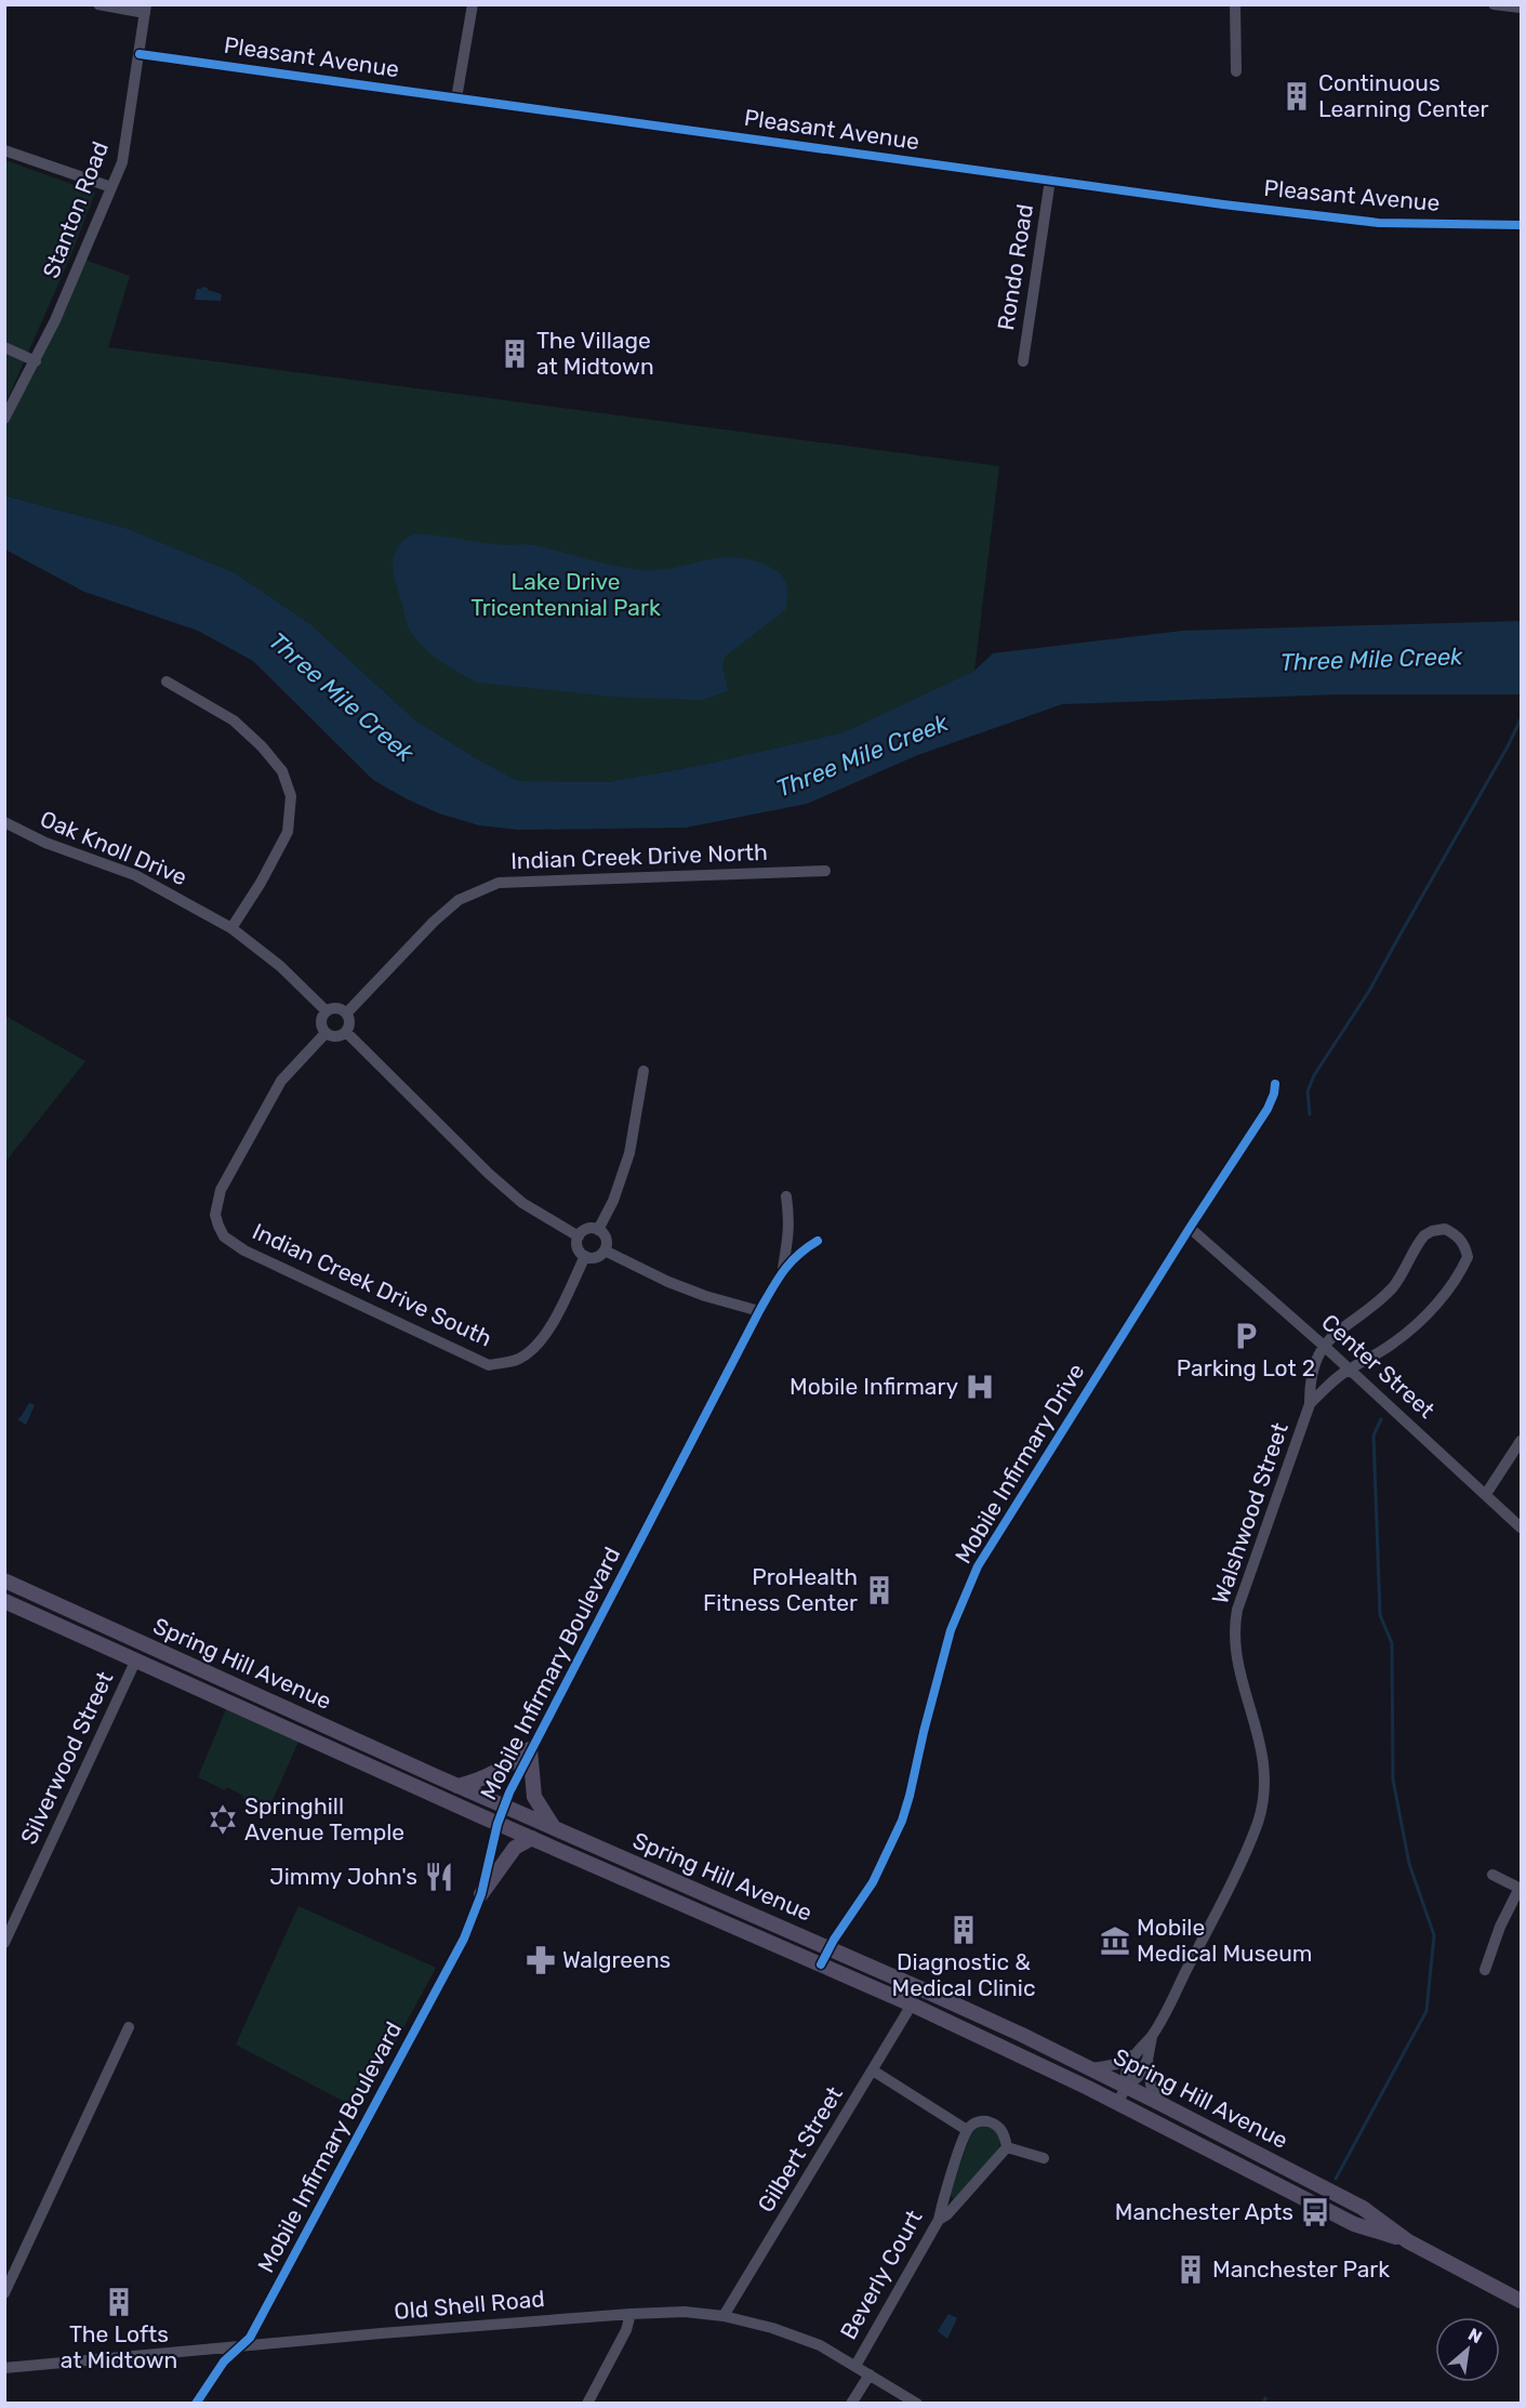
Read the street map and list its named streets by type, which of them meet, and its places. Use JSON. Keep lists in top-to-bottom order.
{
  "streets": {
    "main road": ["Spring Hill Avenue"],
    "street": [
      "Pleasant Avenue",
      "Stanton Road",
      "Rondo Road",
      "Oak Knoll Drive",
      "Indian Creek Drive North",
      "Indian Creek Drive South",
      "Center Street",
      "Mobile Infirmary Drive",
      "Walshwood Street",
      "Mobile Infirmary Boulevard",
      "Silverwood Street",
      "Gilbert Street",
      "Beverly Court",
      "Old Shell Road"
    ]
  },
  "crossings": [
    ["Pleasant Avenue", "Stanton Road"],
    ["Pleasant Avenue", "Rondo Road"],
    ["Oak Knoll Drive", "Indian Creek Drive North"],
    ["Oak Knoll Drive", "Indian Creek Drive South"],
    ["Indian Creek Drive North", "Indian Creek Drive South"],
    ["Center Street", "Mobile Infirmary Drive"],
    ["Center Street", "Walshwood Street"],
    ["Mobile Infirmary Drive", "Spring Hill Avenue"],
    ["Walshwood Street", "Spring Hill Avenue"],
    ["Spring Hill Avenue", "Mobile Infirmary Boulevard"],
    ["Spring Hill Avenue", "Silverwood Street"],
    ["Spring Hill Avenue", "Gilbert Street"],
    ["Mobile Infirmary Boulevard", "Old Shell Road"],
    ["Gilbert Street", "Old Shell Road"],
    ["Beverly Court", "Old Shell Road"]
  ],
  "water": ["Three Mile Creek"],
  "parks": ["Lake Drive Tricentennial Park"],
  "places": {
    "building": [
      "Continuous Learning Center",
      "The Village at Midtown",
      "ProHealth Fitness Center",
      "Diagnostic & Medical Clinic",
      "Manchester Park",
      "The Lofts at Midtown"
    ],
    "parking": ["Parking Lot 2"],
    "hospital": ["Mobile Infirmary"],
    "synagogue": ["Springhill Avenue Temple"],
    "restaurant": ["Jimmy John's"],
    "museum": ["Mobile Medical Museum"],
    "pharmacy": ["Walgreens"],
    "bus stop": ["Manchester Apts"]
  },
  "north": "top right"
}
